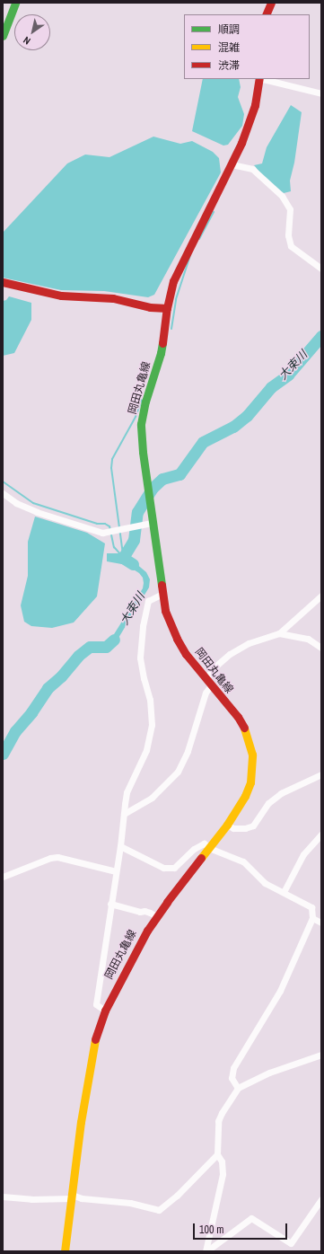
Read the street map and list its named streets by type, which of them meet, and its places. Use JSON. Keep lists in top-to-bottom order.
{
  "streets": {
    "main road": ["岡田丸亀線"]
  },
  "water": ["大束川"],
  "legend": ["順調", "混雑", "渋滞"],
  "scale_bar": "100 m",
  "north": "bottom left"
}
